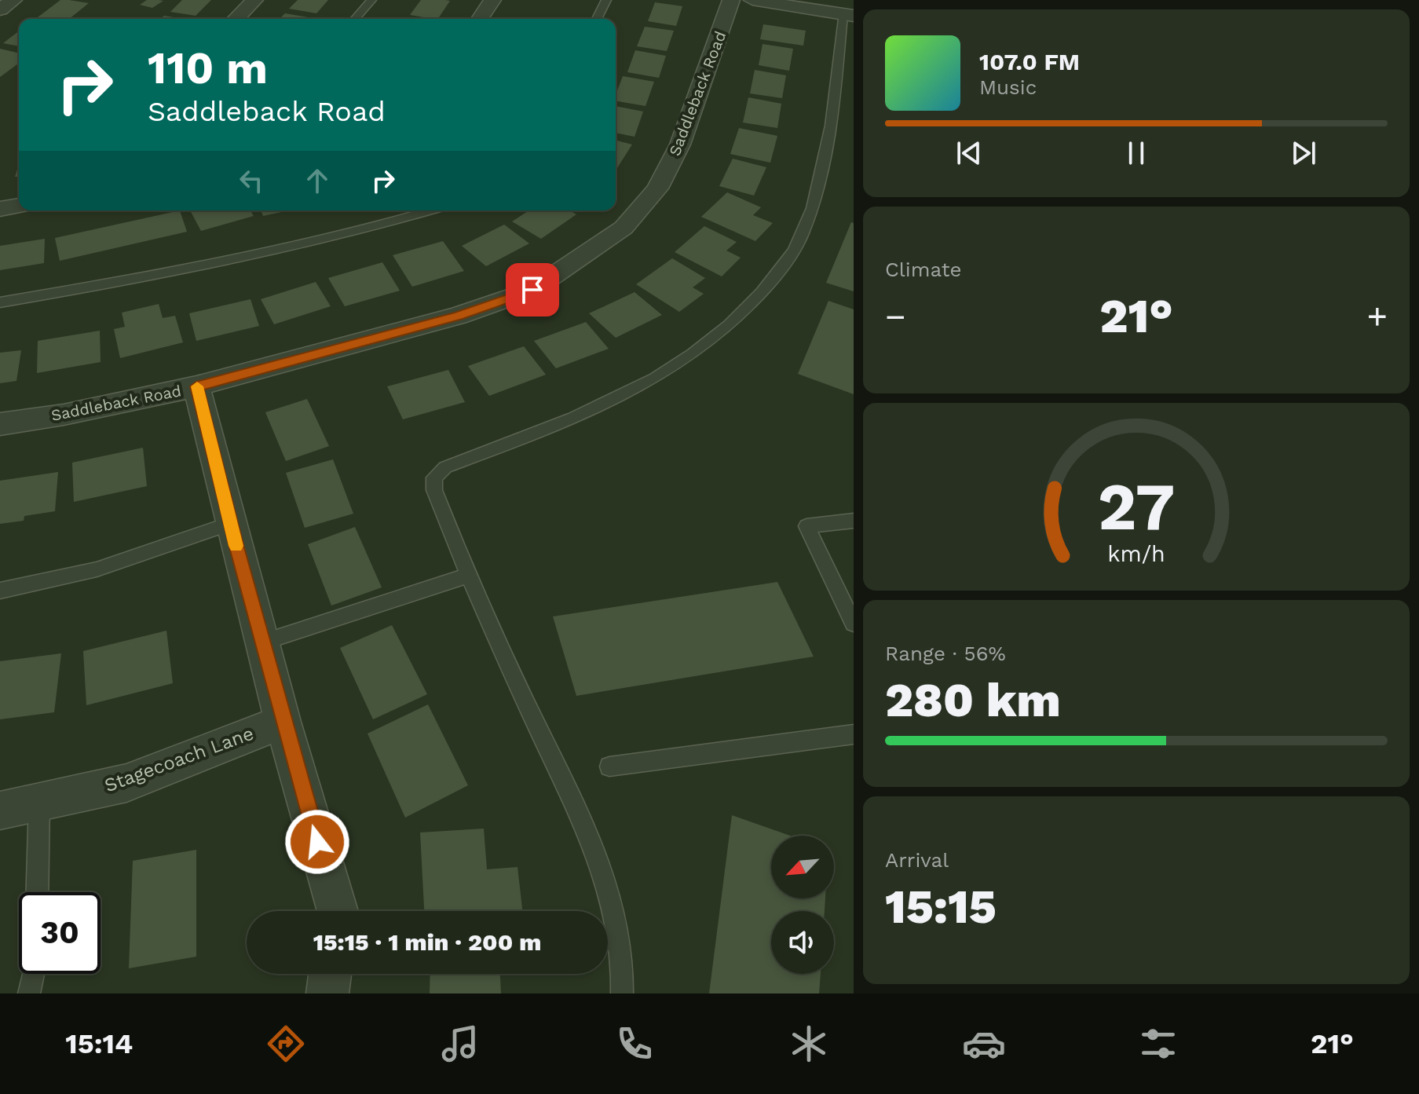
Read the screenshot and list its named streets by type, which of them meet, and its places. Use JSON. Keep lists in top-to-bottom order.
{
  "streets": {
    "street": ["Saddleback Road", "Stagecoach Lane"]
  },
  "north": "bottom left",
  "page": {
    "turn": ["110 m", "Saddleback Road"],
    "song": ["107.0 FM", "Music"],
    "tile": [
      "Climate",
      ["Range · 56%", "280 km"],
      ["Arrival", "15:15"]
    ],
    "heat": ["−", "21°", "+"],
    "limit": "30",
    "trip": "15:15 · 1 min · 200 m",
    "tabs": ["15:14", "21°"],
    "gauge": ["27", "km/h"]
  }
}
